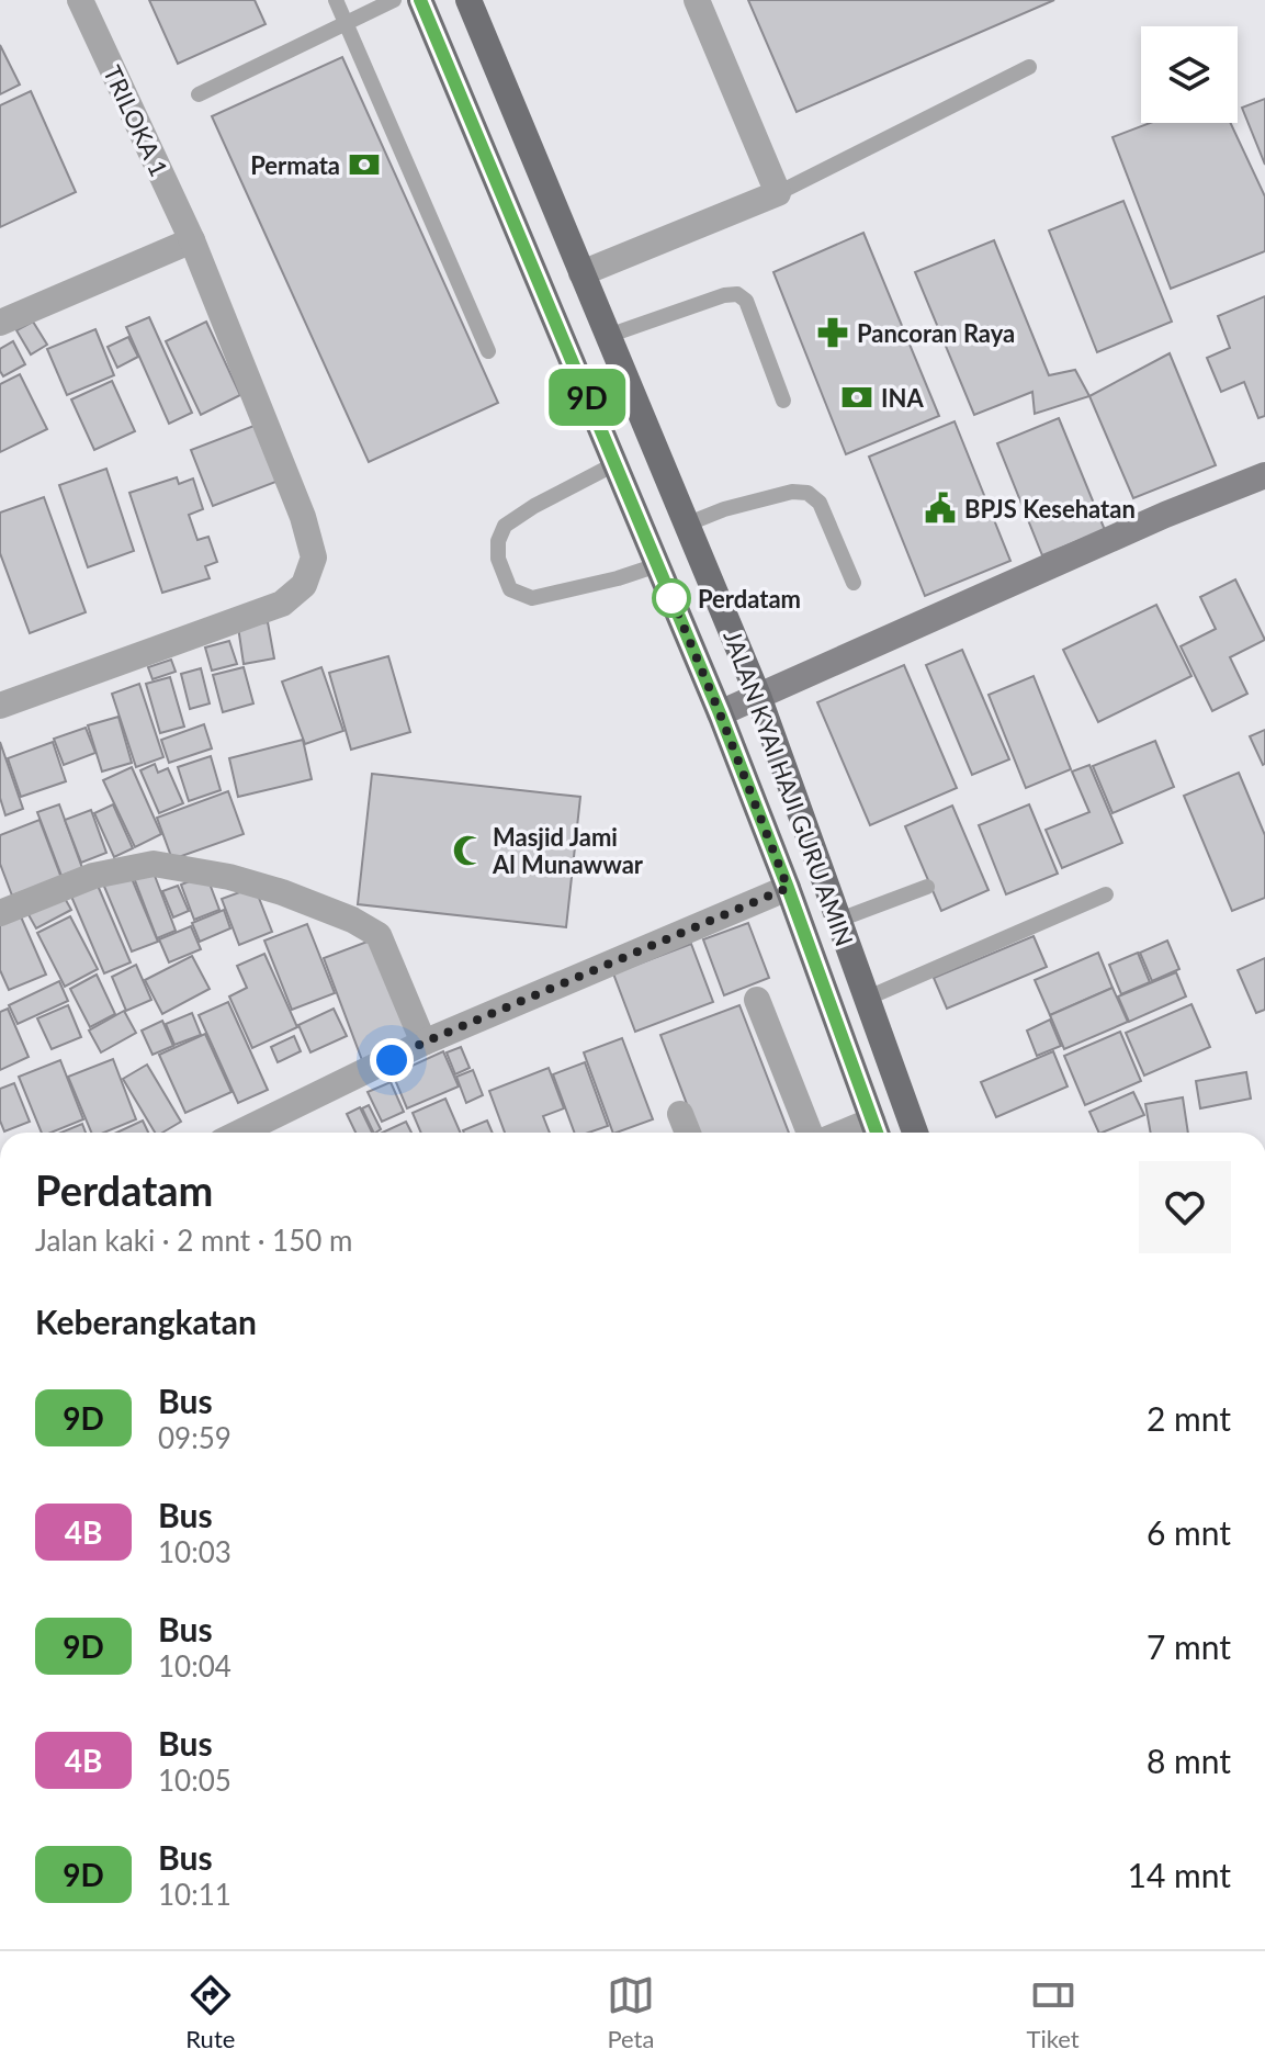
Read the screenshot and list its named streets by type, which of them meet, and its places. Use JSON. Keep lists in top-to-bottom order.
{
  "streets": {
    "main road": ["JALAN KYAI HAJI GURU AMIN"],
    "street": ["TRILOKA 1"]
  },
  "places": {
    "bank": ["Permata", "INA"],
    "pharmacy": ["Pancoran Raya"],
    "public building": ["BPJS Kesehatan"],
    "other": ["Perdatam"],
    "mosque": ["Masjid Jami Al Munawwar"]
  },
  "lines": ["bus line 9D"],
  "page": {
    "on_map": "9D",
    "heading": [
      ["Perdatam", "Jalan kaki · 2 mnt · 150 m"],
      "Keberangkatan"
    ],
    "list": [
      {
        "mark": "9D",
        "name": "Bus",
        "note": "09:59",
        "value": "2 mnt"
      },
      {
        "mark": "4B",
        "name": "Bus",
        "note": "10:03",
        "value": "6 mnt"
      },
      {
        "mark": "9D",
        "name": "Bus",
        "note": "10:04",
        "value": "7 mnt"
      },
      {
        "mark": "4B",
        "name": "Bus",
        "note": "10:05",
        "value": "8 mnt"
      },
      {
        "mark": "9D",
        "name": "Bus",
        "note": "10:11",
        "value": "14 mnt"
      }
    ],
    "tabs": ["Rute", "Peta", "Tiket"]
  }
}
